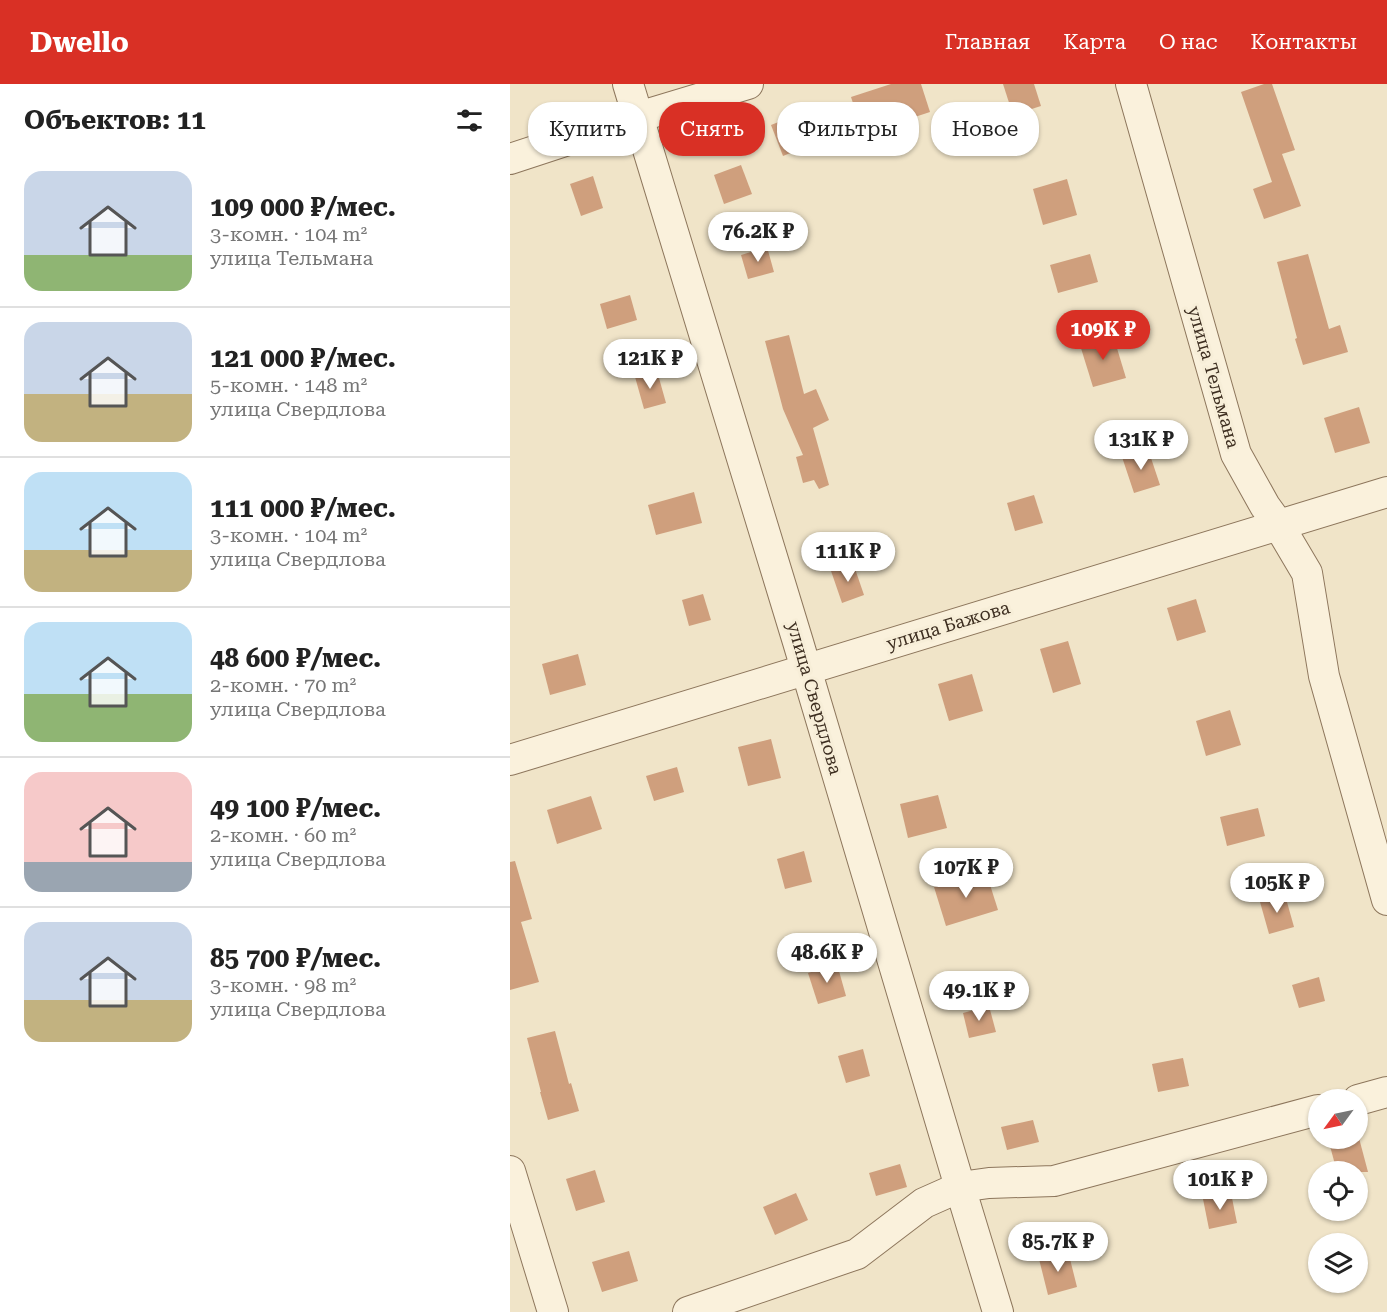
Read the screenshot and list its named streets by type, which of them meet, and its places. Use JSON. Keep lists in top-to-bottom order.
{
  "streets": {
    "street": ["улица Тельмана", "улица Бажова", "улица Свердлова"]
  },
  "crossings": [
    ["улица Тельмана", "улица Бажова"],
    ["улица Бажова", "улица Свердлова"]
  ],
  "north": "bottom left",
  "page": {
    "header": "Dwello",
    "nav": [
      "Главная",
      "Карта",
      "О нас",
      "Контакты"
    ],
    "heading": "Объектов: 11",
    "chip": [
      "Купить",
      "Снять",
      "Фильтры",
      "Новое"
    ],
    "list": [
      {
        "name": "109 000 ₽/мес.",
        "note": "3-комн. · 104 m² · улица Тельмана"
      },
      {
        "name": "121 000 ₽/мес.",
        "note": "5-комн. · 148 m² · улица Свердлова"
      },
      {
        "name": "111 000 ₽/мес.",
        "note": "3-комн. · 104 m² · улица Свердлова"
      },
      {
        "name": "48 600 ₽/мес.",
        "note": "2-комн. · 70 m² · улица Свердлова"
      },
      {
        "name": "49 100 ₽/мес.",
        "note": "2-комн. · 60 m² · улица Свердлова"
      },
      {
        "name": "85 700 ₽/мес.",
        "note": "3-комн. · 98 m² · улица Свердлова"
      }
    ],
    "price": [
      "76.2K ₽",
      "109K ₽",
      "121K ₽",
      "131K ₽",
      "111K ₽",
      "107K ₽",
      "105K ₽",
      "48.6K ₽",
      "49.1K ₽",
      "101K ₽",
      "85.7K ₽"
    ]
  }
}
